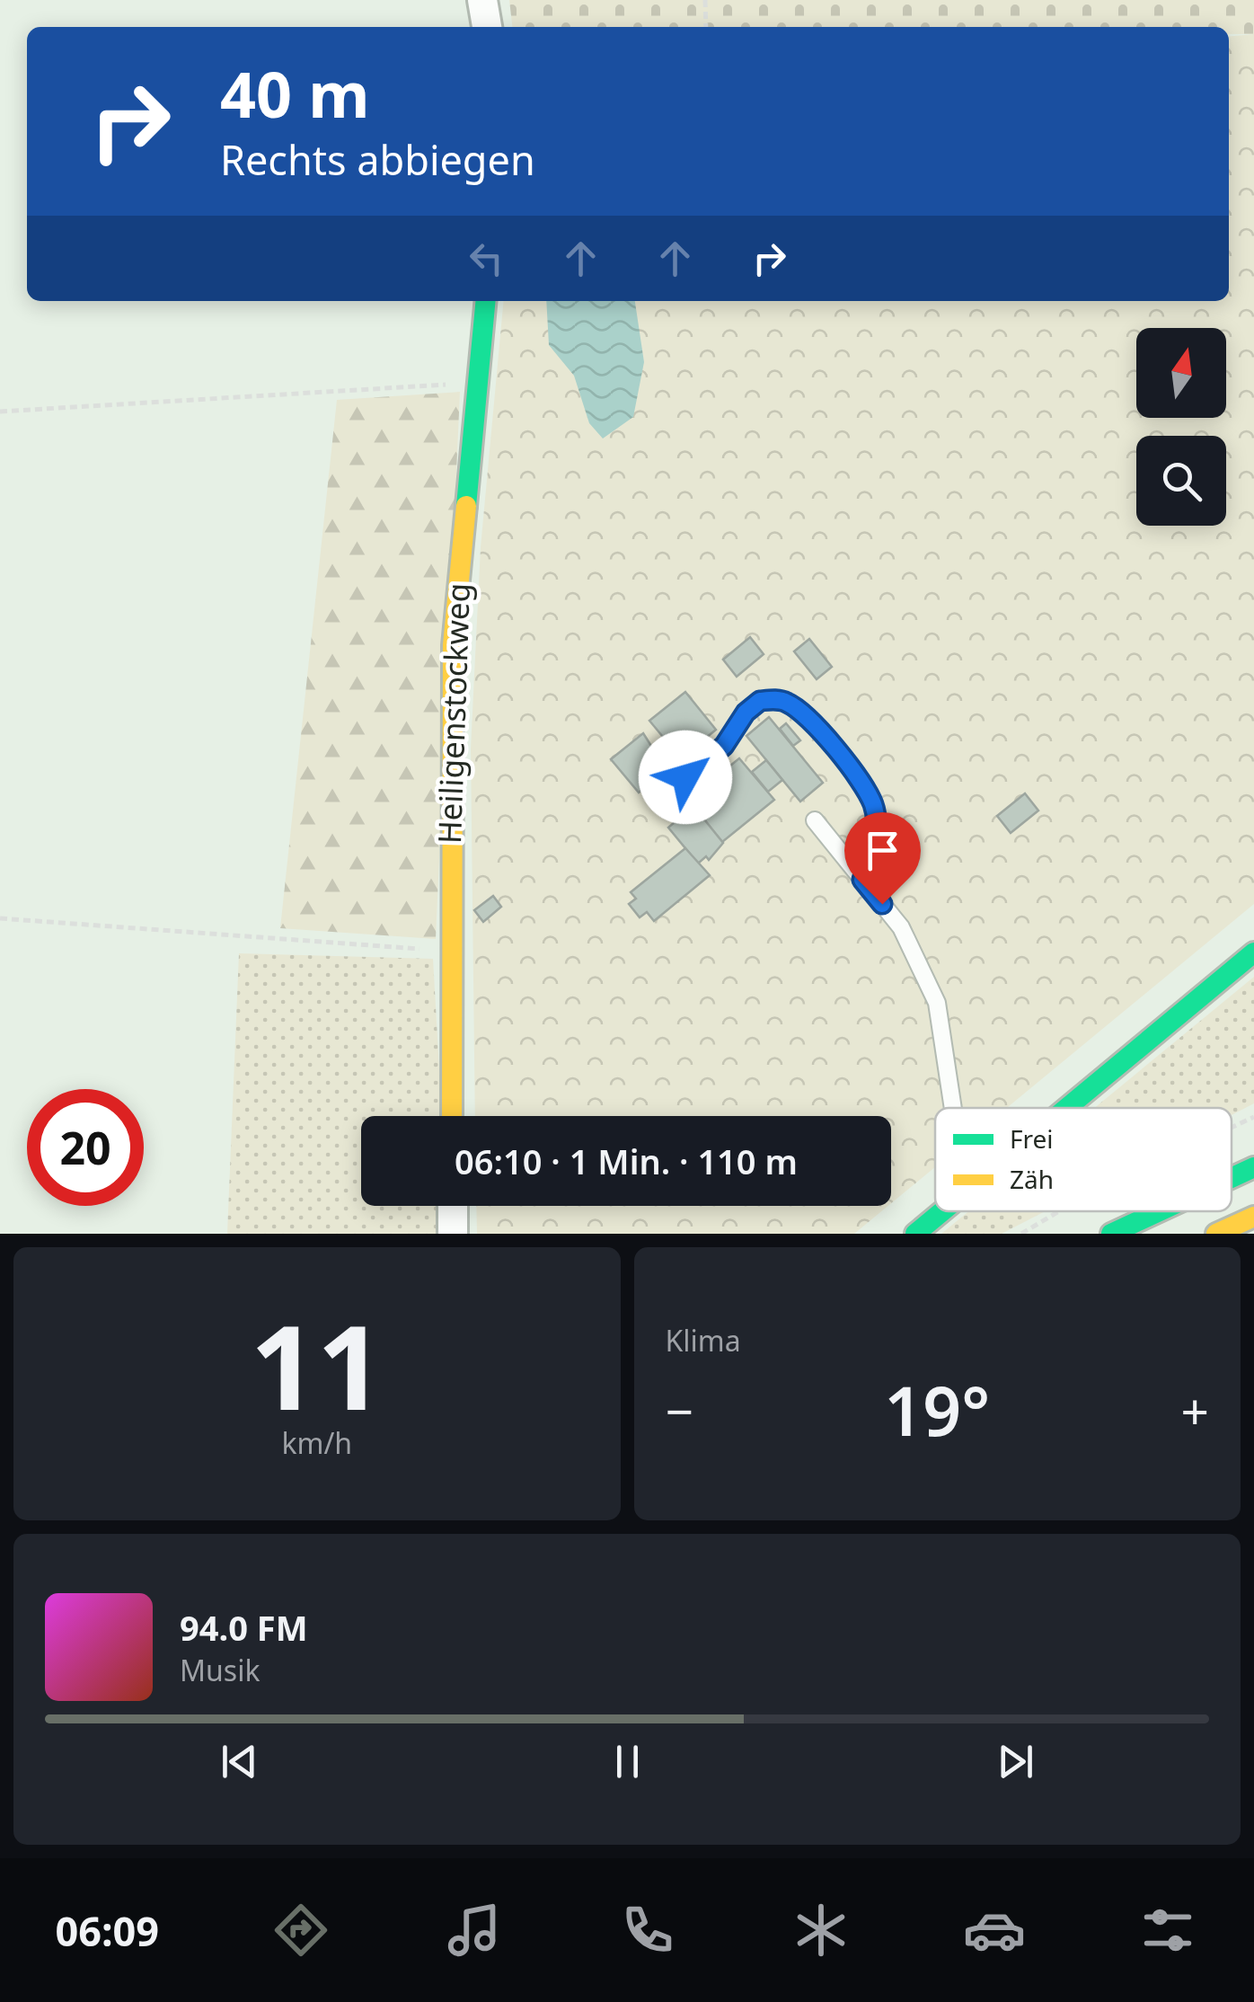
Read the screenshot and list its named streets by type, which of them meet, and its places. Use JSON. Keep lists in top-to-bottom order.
{
  "streets": {
    "street": ["Heiligenstockweg"]
  },
  "legend": ["Frei", "Zäh"],
  "north": "top",
  "page": {
    "turn": ["40 m", "Rechts abbiegen"],
    "limit": "20",
    "trip": "06:10 · 1 Min. · 110 m",
    "tile": [
      ["11", "km/h"],
      "Klima"
    ],
    "heat": ["−", "19°", "+"],
    "song": ["94.0 FM", "Musik"],
    "tabs": "06:09"
  }
}
